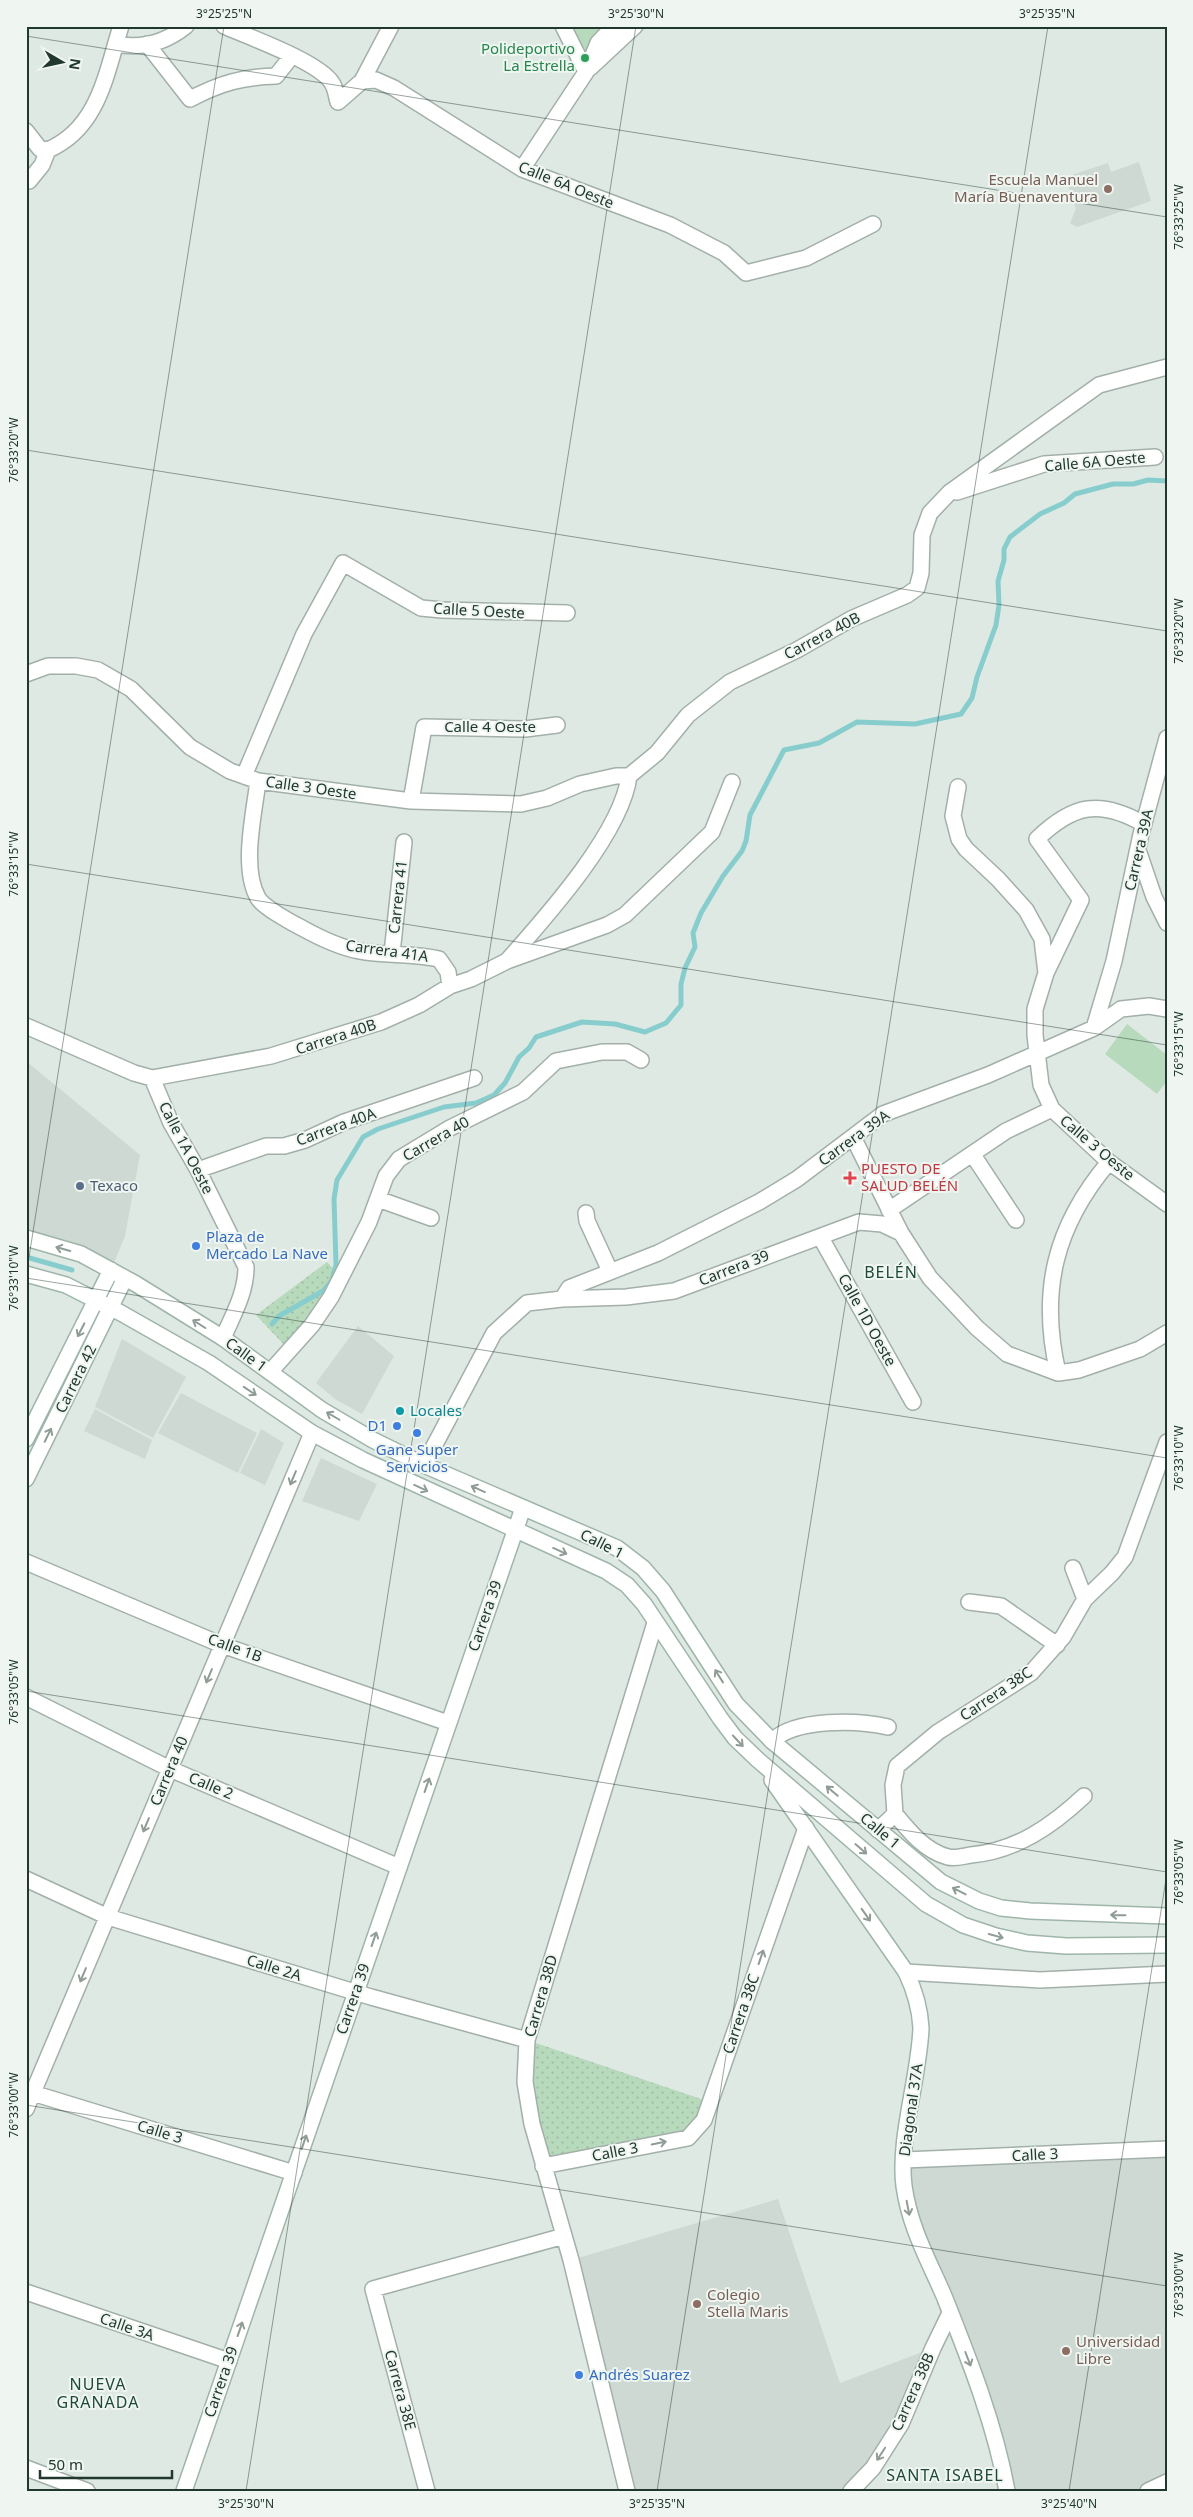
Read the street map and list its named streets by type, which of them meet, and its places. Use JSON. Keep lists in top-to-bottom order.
{
  "streets": {
    "street": [
      "Calle 6A Oeste",
      "Calle 5 Oeste",
      "Carrera 40B",
      "Calle 4 Oeste",
      "Calle 3 Oeste",
      "Carrera 39A",
      "Carrera 41",
      "Carrera 41A",
      "Carrera 40A",
      "Carrera 40",
      "Calle 1A Oeste",
      "Carrera 39",
      "Calle 1D Oeste",
      "Calle 1",
      "Carrera 42",
      "Calle 1B",
      "Carrera 38C",
      "Calle 2",
      "Calle 2A",
      "Carrera 38D",
      "Diagonal 37A",
      "Calle 3",
      "Calle 3A",
      "Carrera 38E",
      "Carrera 38B"
    ]
  },
  "crossings": [
    ["Calle 6A Oeste", "Carrera 40B"],
    ["Calle 5 Oeste", "Calle 3 Oeste"],
    ["Carrera 40B", "Calle 3 Oeste"],
    ["Carrera 40B", "Carrera 41A"],
    ["Carrera 40B", "Calle 1A Oeste"],
    ["Calle 4 Oeste", "Calle 3 Oeste"],
    ["Calle 3 Oeste", "Carrera 39A"],
    ["Calle 3 Oeste", "Carrera 41A"],
    ["Carrera 39A", "Carrera 39"],
    ["Carrera 41", "Carrera 41A"],
    ["Carrera 40A", "Calle 1A Oeste"],
    ["Carrera 40", "Calle 1"],
    ["Carrera 40", "Calle 1B"],
    ["Carrera 40", "Calle 2"],
    ["Carrera 40", "Calle 2A"],
    ["Carrera 40", "Calle 3"],
    ["Calle 1A Oeste", "Calle 1"],
    ["Carrera 39", "Calle 1D Oeste"],
    ["Carrera 39", "Calle 1"],
    ["Carrera 39", "Calle 1B"],
    ["Carrera 39", "Calle 2"],
    ["Carrera 39", "Calle 2A"],
    ["Carrera 39", "Calle 3"],
    ["Carrera 39", "Calle 3A"],
    ["Calle 1", "Carrera 42"],
    ["Calle 1", "Carrera 38D"],
    ["Calle 1", "Diagonal 37A"],
    ["Carrera 38C", "Diagonal 37A"],
    ["Carrera 38C", "Calle 3"],
    ["Calle 2A", "Carrera 38D"],
    ["Carrera 38D", "Calle 3"],
    ["Carrera 38D", "Carrera 38E"],
    ["Diagonal 37A", "Calle 3"],
    ["Diagonal 37A", "Carrera 38B"]
  ],
  "one_way": [
    "Carrera 40",
    "Carrera 39",
    "Carrera 38C",
    "Diagonal 37A",
    "Carrera 38B"
  ],
  "districts": ["BELÉN", "NUEVA GRANADA", "SANTA ISABEL"],
  "places": {
    "other": [
      "Polideportivo La Estrella",
      "Escuela Manuel María Buenaventura",
      "Texaco",
      "Plaza de Mercado La Nave",
      "Locales",
      "D1",
      "Gane Super Servicios",
      "Colegio Stella Maris",
      "Universidad Libre",
      "Andrés Suarez"
    ],
    "health": ["PUESTO DE SALUD BELÉN"]
  },
  "scale_bar": "50 m",
  "north": "right",
  "coordinates": [
    "3°25'25\"N",
    "3°25'30\"N",
    "3°25'35\"N",
    "76°33'25\"W",
    "76°33'20\"W",
    "76°33'15\"W",
    "76°33'10\"W",
    "76°33'05\"W",
    "76°33'00\"W",
    "3°25'40\"N"
  ]
}
